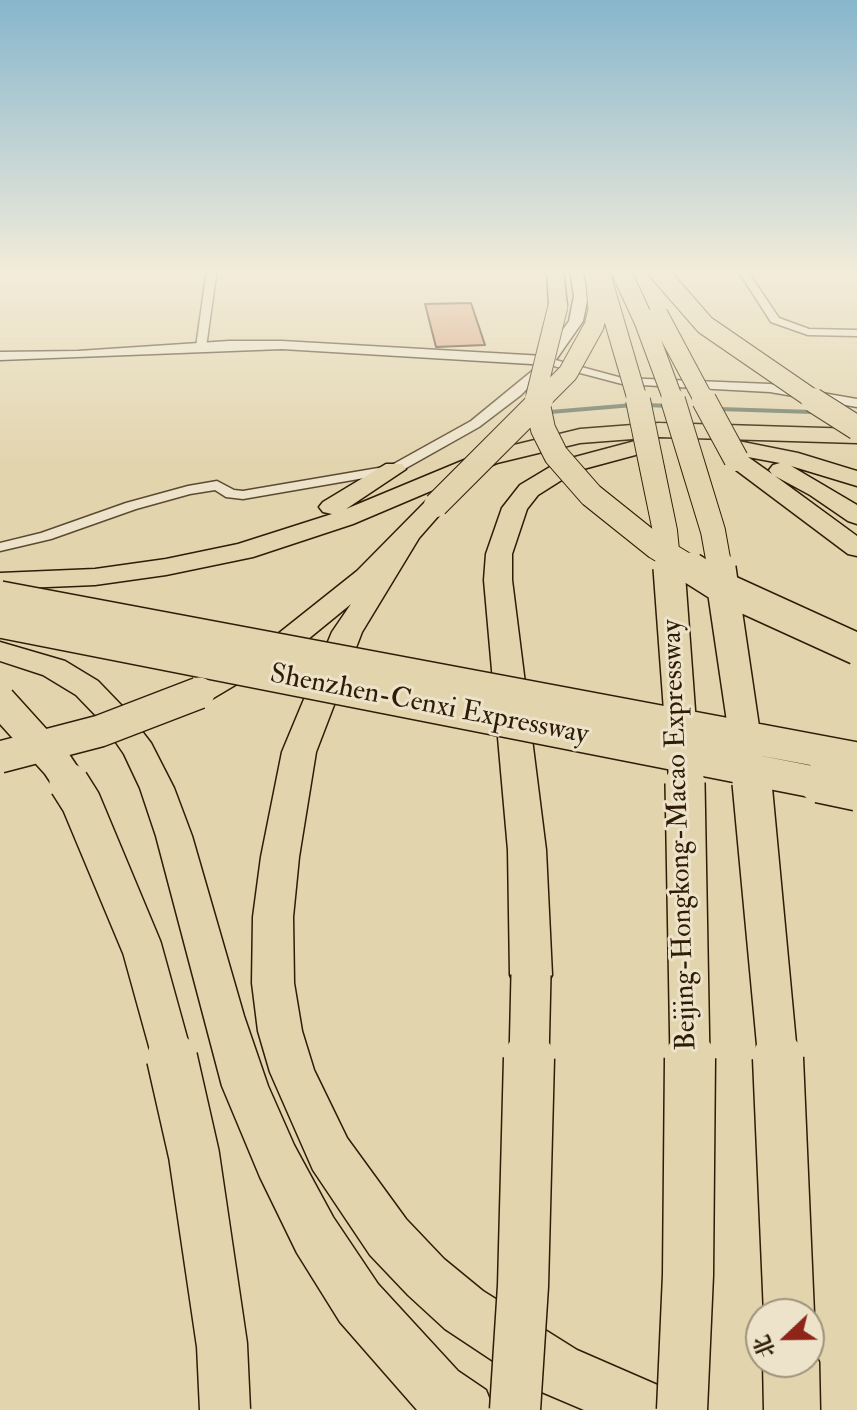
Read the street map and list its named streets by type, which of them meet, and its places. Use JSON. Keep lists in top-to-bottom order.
{
  "streets": {
    "highway": ["Shenzhen-Cenxi Expressway", "Beijing-Hongkong-Macao Expressway"]
  },
  "north": "left"
}
